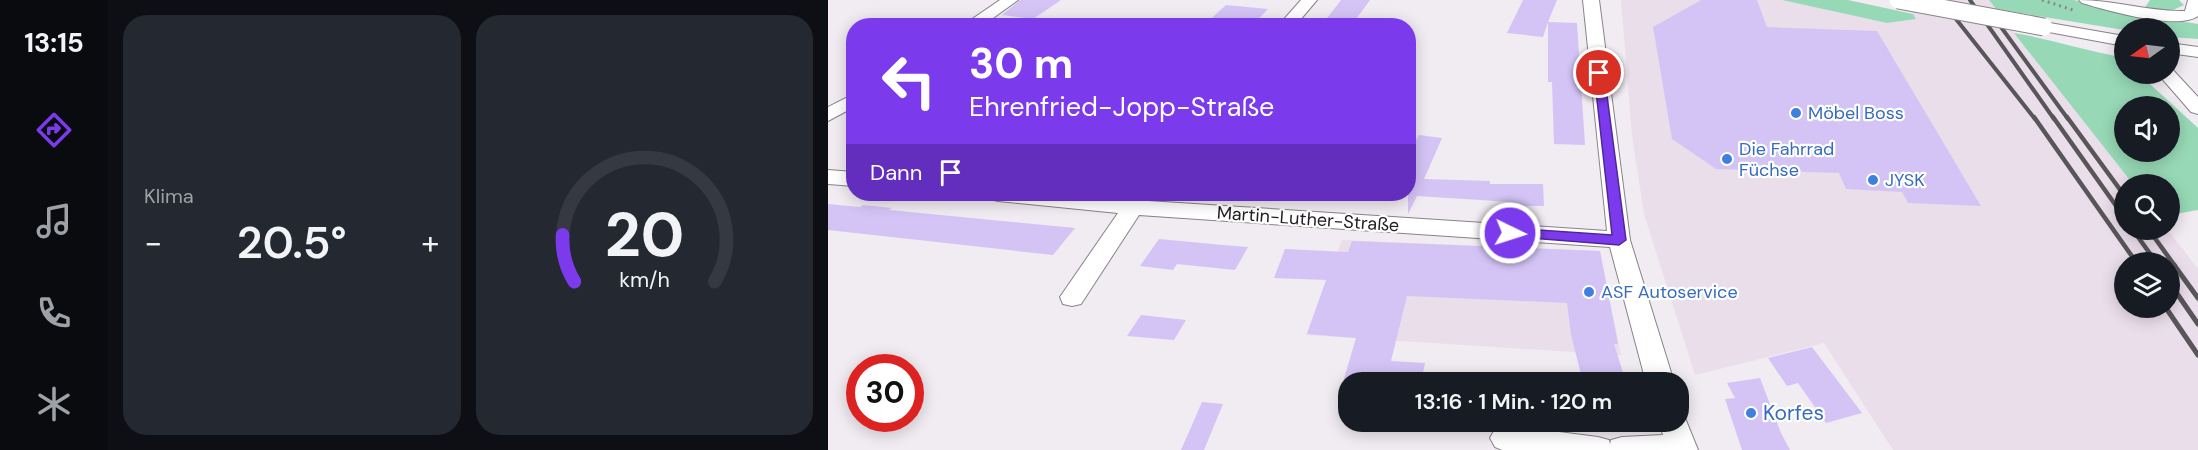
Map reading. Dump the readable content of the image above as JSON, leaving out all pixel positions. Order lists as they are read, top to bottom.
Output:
{
  "streets": {
    "street": ["Martin-Luther-Straße"]
  },
  "places": [
    "Möbel Boss",
    "Die Fahrrad Füchse",
    "JYSK",
    "ASF Autoservice",
    "Korfes"
  ],
  "north": "left",
  "page": {
    "tabs": "13:15",
    "tile": "Klima",
    "turn": ["30 m", "Ehrenfried-Jopp-Straße"],
    "then": "Dann",
    "heat": ["−", "20.5°", "+"],
    "limit": "30",
    "trip": "13:16 · 1 Min. · 120 m",
    "gauge": ["20", "km/h"]
  }
}
